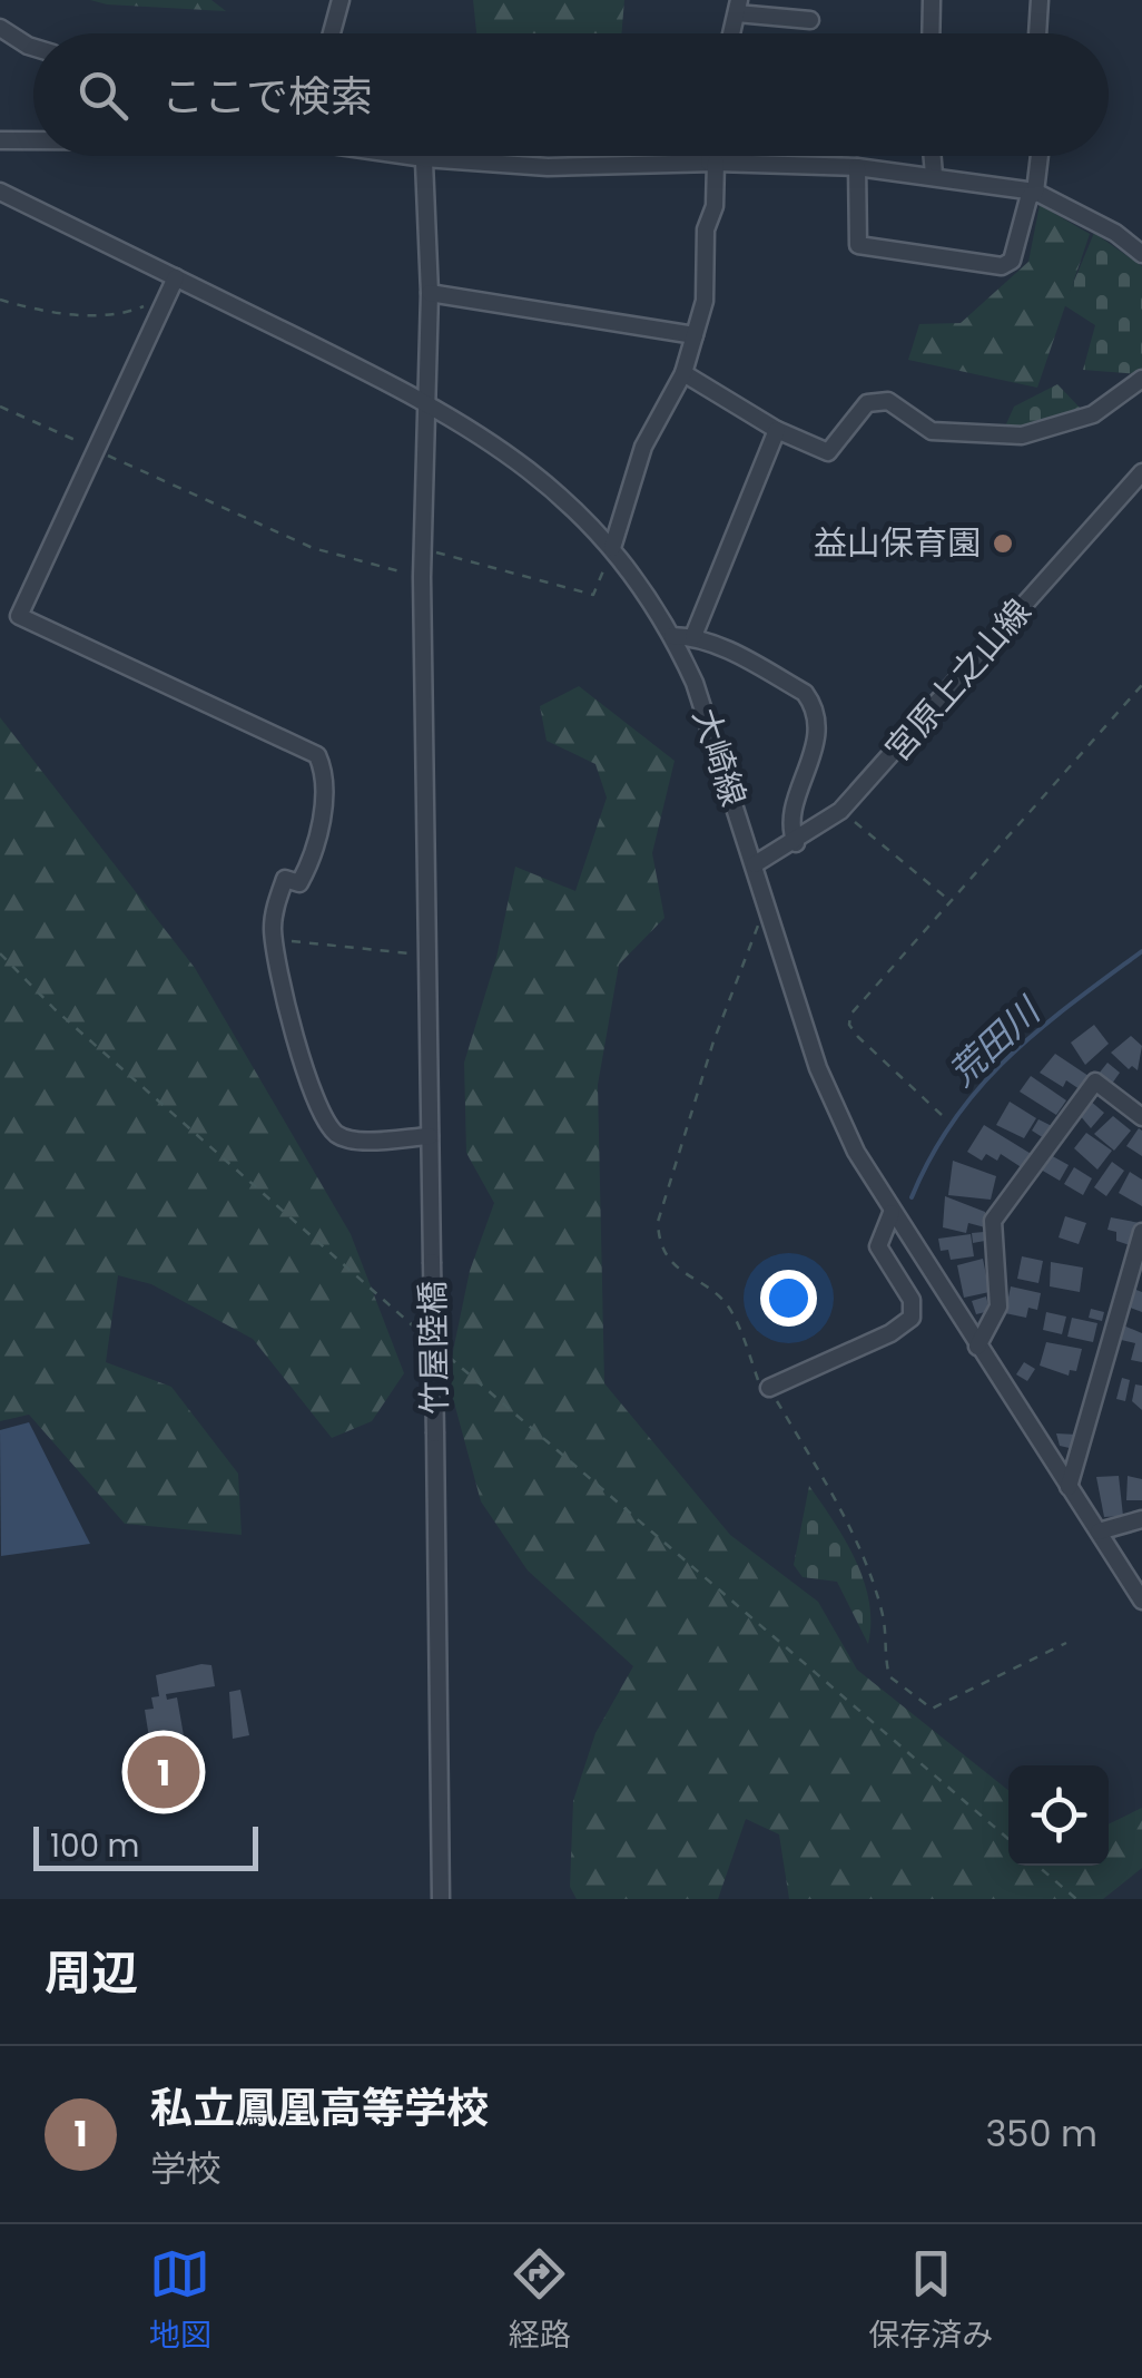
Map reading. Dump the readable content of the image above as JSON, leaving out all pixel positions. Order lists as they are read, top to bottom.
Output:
{
  "streets": {
    "street": ["宮原上之山線", "大崎線", "竹屋陸橋"]
  },
  "crossings": [
    ["宮原上之山線", "大崎線"],
    ["大崎線", "竹屋陸橋"]
  ],
  "water": ["荒田川"],
  "places": ["益山保育園"],
  "scale_bar": "100 m",
  "page": {
    "search": "ここで検索",
    "pins": "1",
    "scale": "100 m",
    "heading": "周辺",
    "list": [
      {
        "mark": "1",
        "name": "私立鳳凰高等学校",
        "note": "学校",
        "value": "350 m"
      }
    ],
    "nav": ["地図", "経路", "保存済み"]
  }
}
